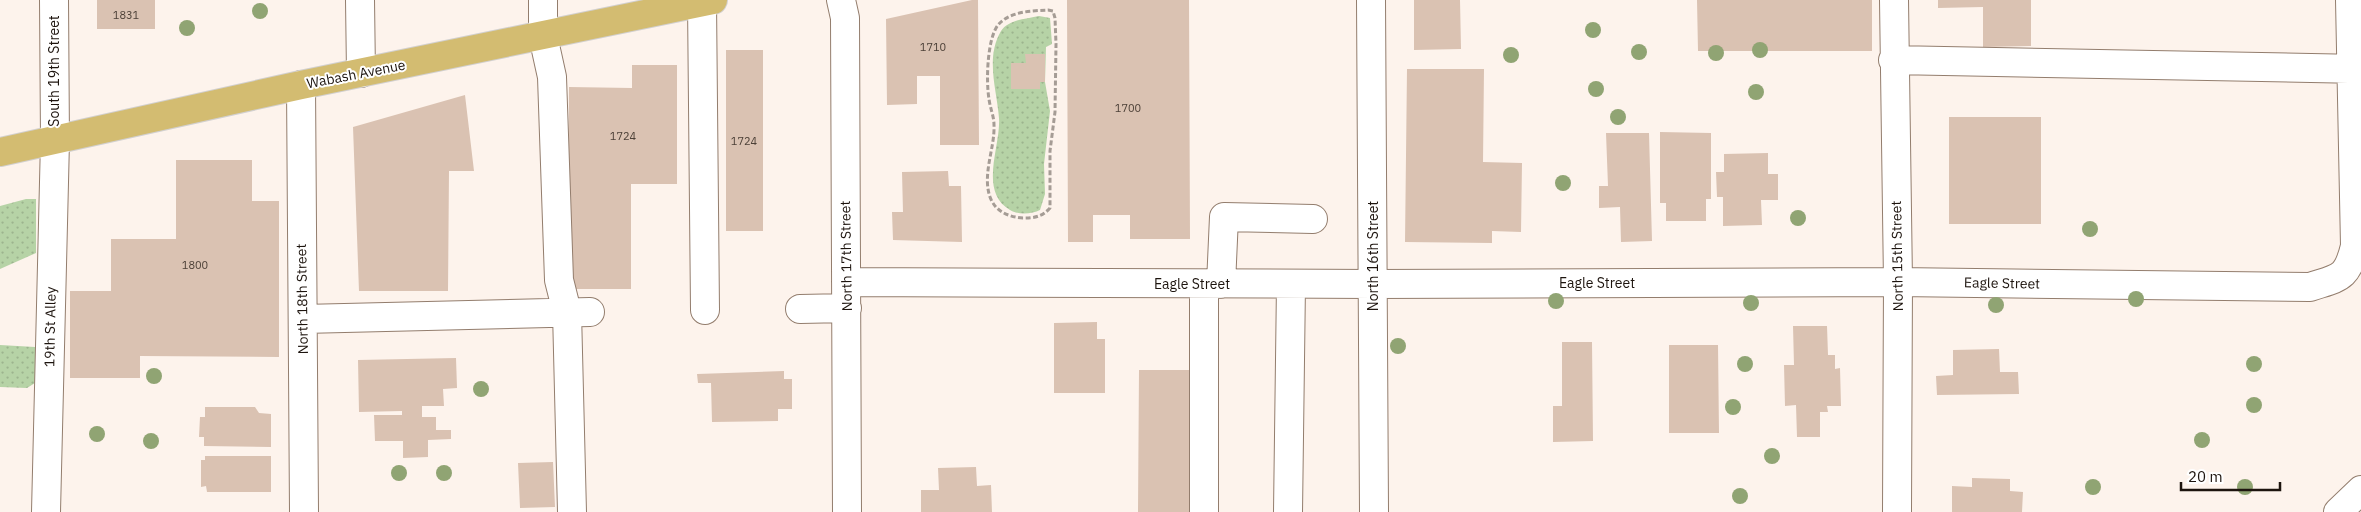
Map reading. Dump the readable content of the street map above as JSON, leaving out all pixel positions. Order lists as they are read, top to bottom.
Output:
{
  "streets": {
    "main road": ["Wabash Avenue"],
    "street": [
      "South 19th Street",
      "North 17th Street",
      "North 16th Street",
      "North 15th Street",
      "Eagle Street",
      "North 18th Street",
      "19th St Alley"
    ]
  },
  "crossings": [
    ["South 19th Street", "Wabash Avenue"],
    ["South 19th Street", "19th St Alley"],
    ["Wabash Avenue", "North 18th Street"],
    ["Wabash Avenue", "19th St Alley"],
    ["North 17th Street", "Eagle Street"],
    ["North 16th Street", "Eagle Street"],
    ["North 15th Street", "Eagle Street"]
  ],
  "house_numbers": [
    "1831",
    "1710",
    "1700",
    "1724",
    "1724",
    "1800"
  ],
  "scale_bar": "20 m"
}
